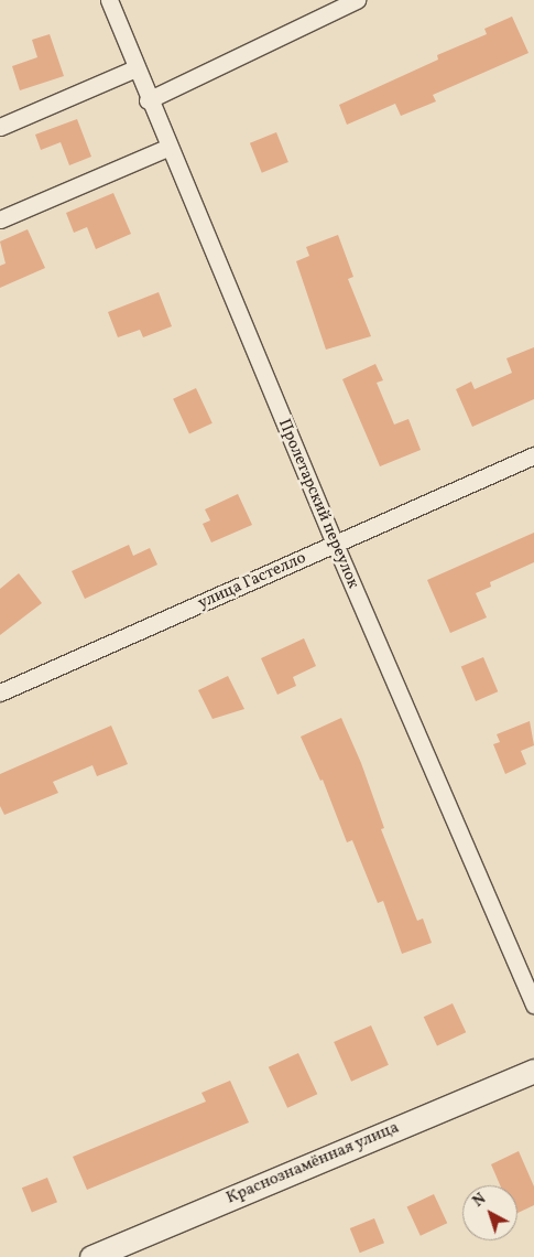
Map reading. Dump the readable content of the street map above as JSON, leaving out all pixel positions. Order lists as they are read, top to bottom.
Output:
{
  "streets": {
    "main road": ["Краснознамённая улица"],
    "street": ["Пролетарский переулок", "улица Гастелло"]
  },
  "crossings": [
    ["Пролетарский переулок", "улица Гастелло"]
  ],
  "north": "top left"
}
